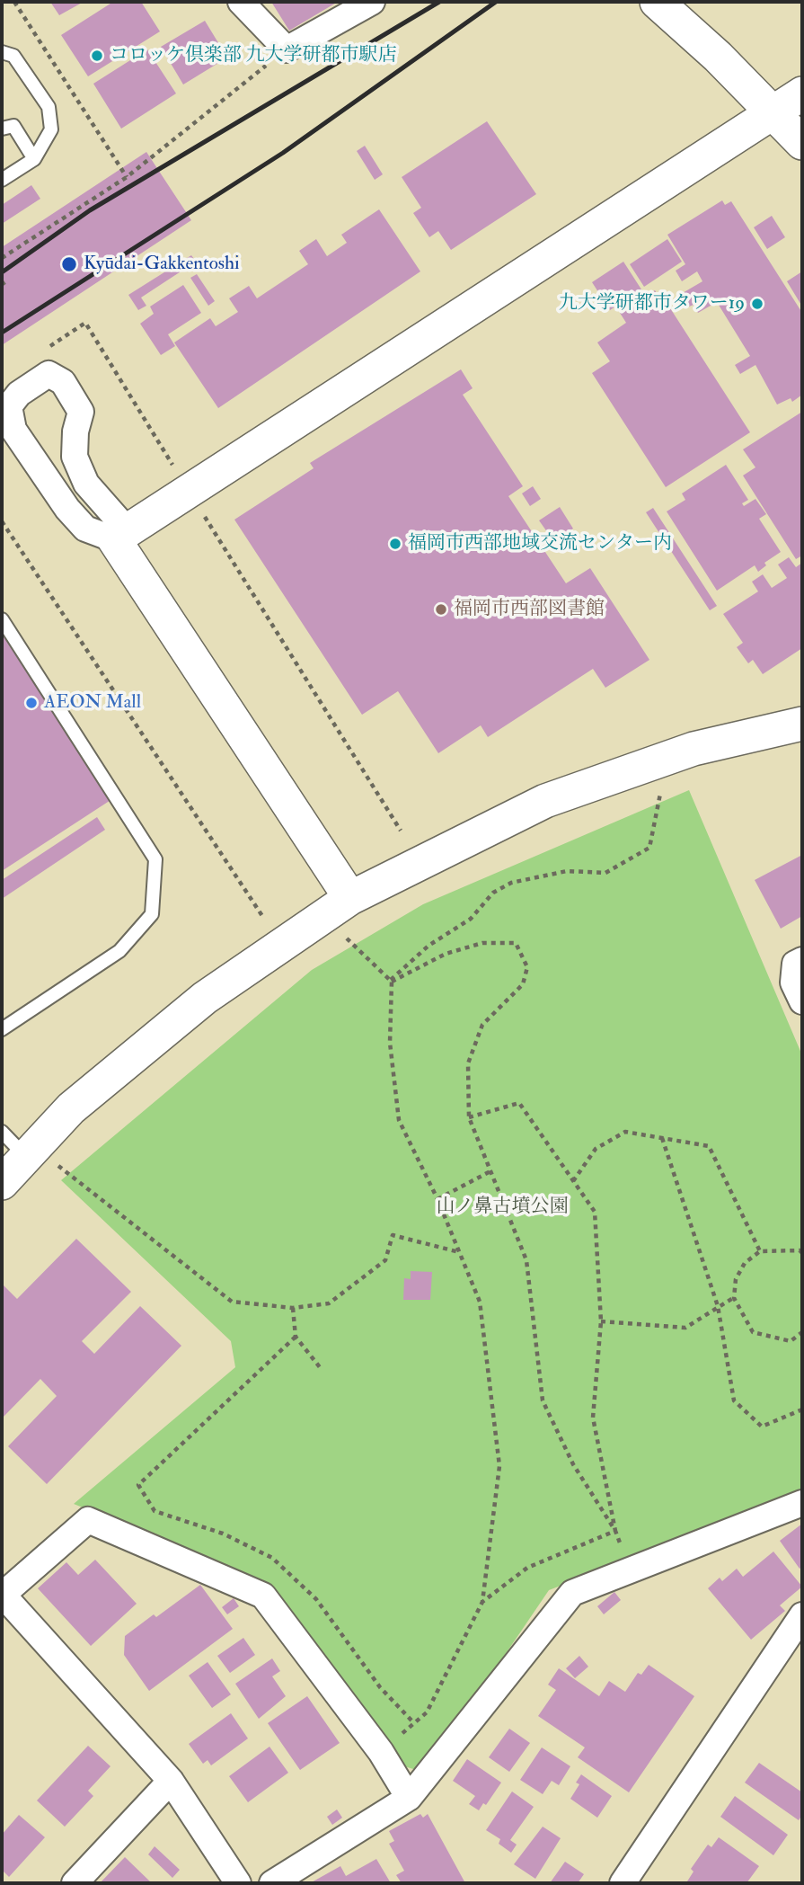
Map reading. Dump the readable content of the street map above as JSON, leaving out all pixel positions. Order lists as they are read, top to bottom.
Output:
{
  "parks": ["山ノ鼻古墳公園"],
  "places": [
    "コロッケ倶楽部 九大学研都市駅店",
    "Kyūdai-Gakkentoshi",
    "九大学研都市タワー19",
    "福岡市西部地域交流センター内",
    "福岡市西部図書館",
    "AEON Mall"
  ]
}
